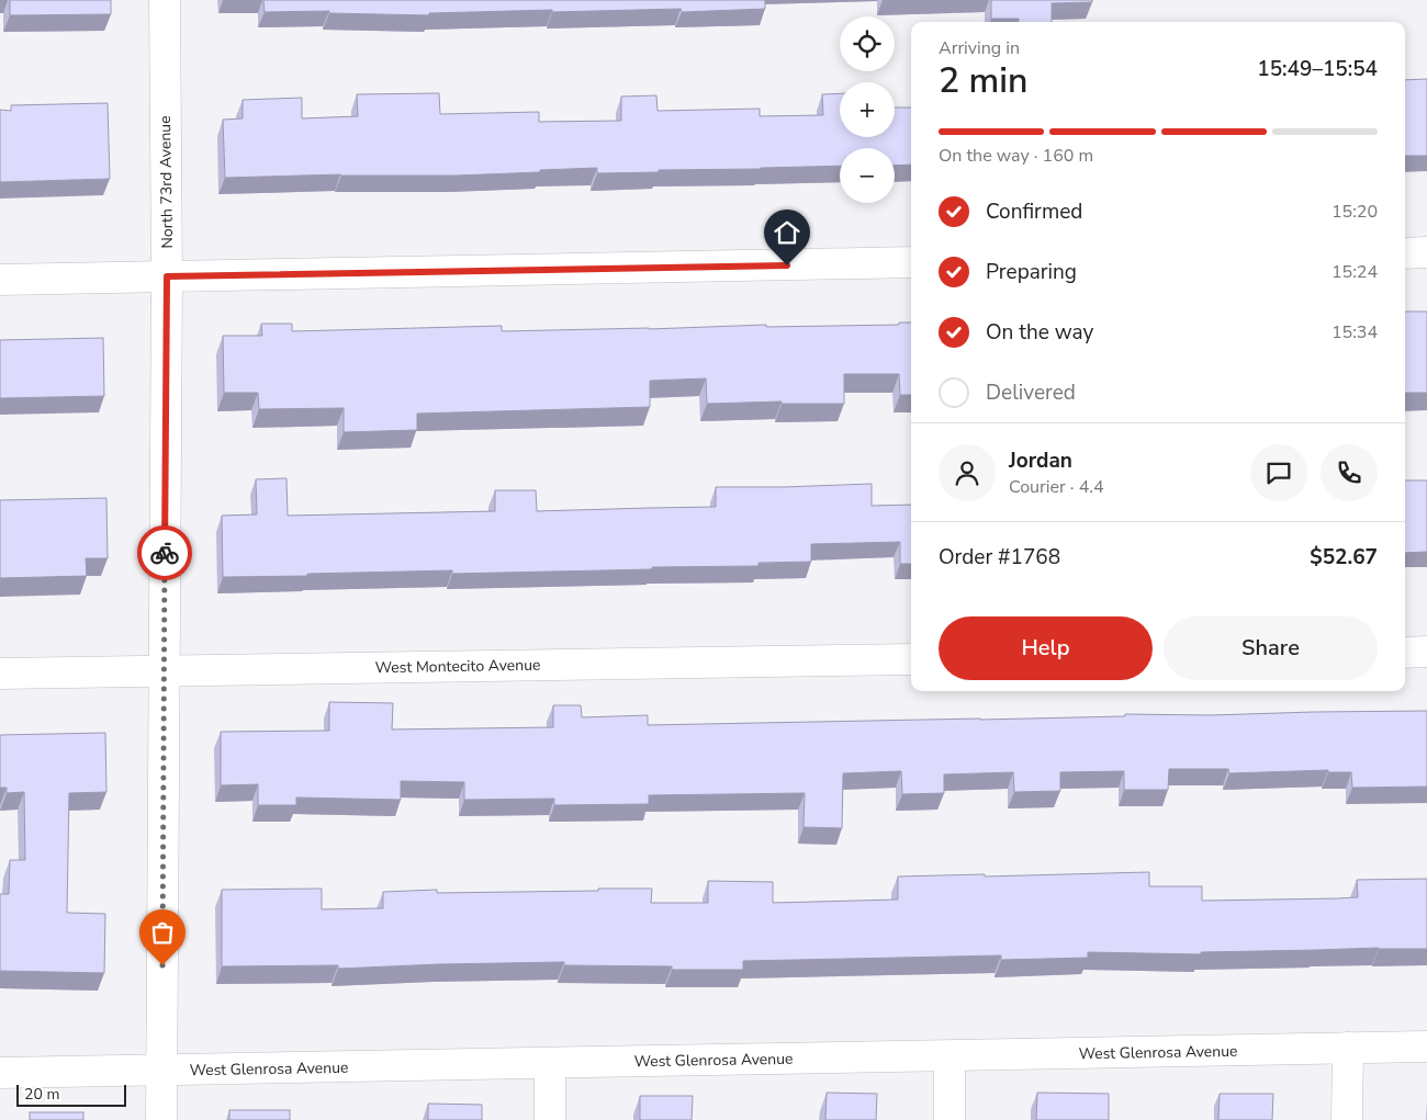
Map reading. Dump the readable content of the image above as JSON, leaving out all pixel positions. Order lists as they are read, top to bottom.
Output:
{
  "streets": {
    "street": ["North 73rd Avenue", "West Montecito Avenue", "West Glenrosa Avenue"]
  },
  "crossings": [
    ["North 73rd Avenue", "West Montecito Avenue"],
    ["North 73rd Avenue", "West Glenrosa Avenue"]
  ],
  "scale_bar": "20 m",
  "page": {
    "map_buttons": ["+", "−"],
    "heading": ["2 min", "Arriving in", "15:49–15:54"],
    "panel": [
      "Jordan",
      "Courier · 4.4",
      "Order #1768",
      "$52.67"
    ],
    "bar": "On the way · 160 m",
    "list": [
      ["Confirmed", "15:20"],
      ["Preparing", "15:24"],
      ["On the way", "15:34"],
      "Delivered"
    ],
    "buttons": ["Help", "Share"],
    "scale": "20 m"
  }
}
